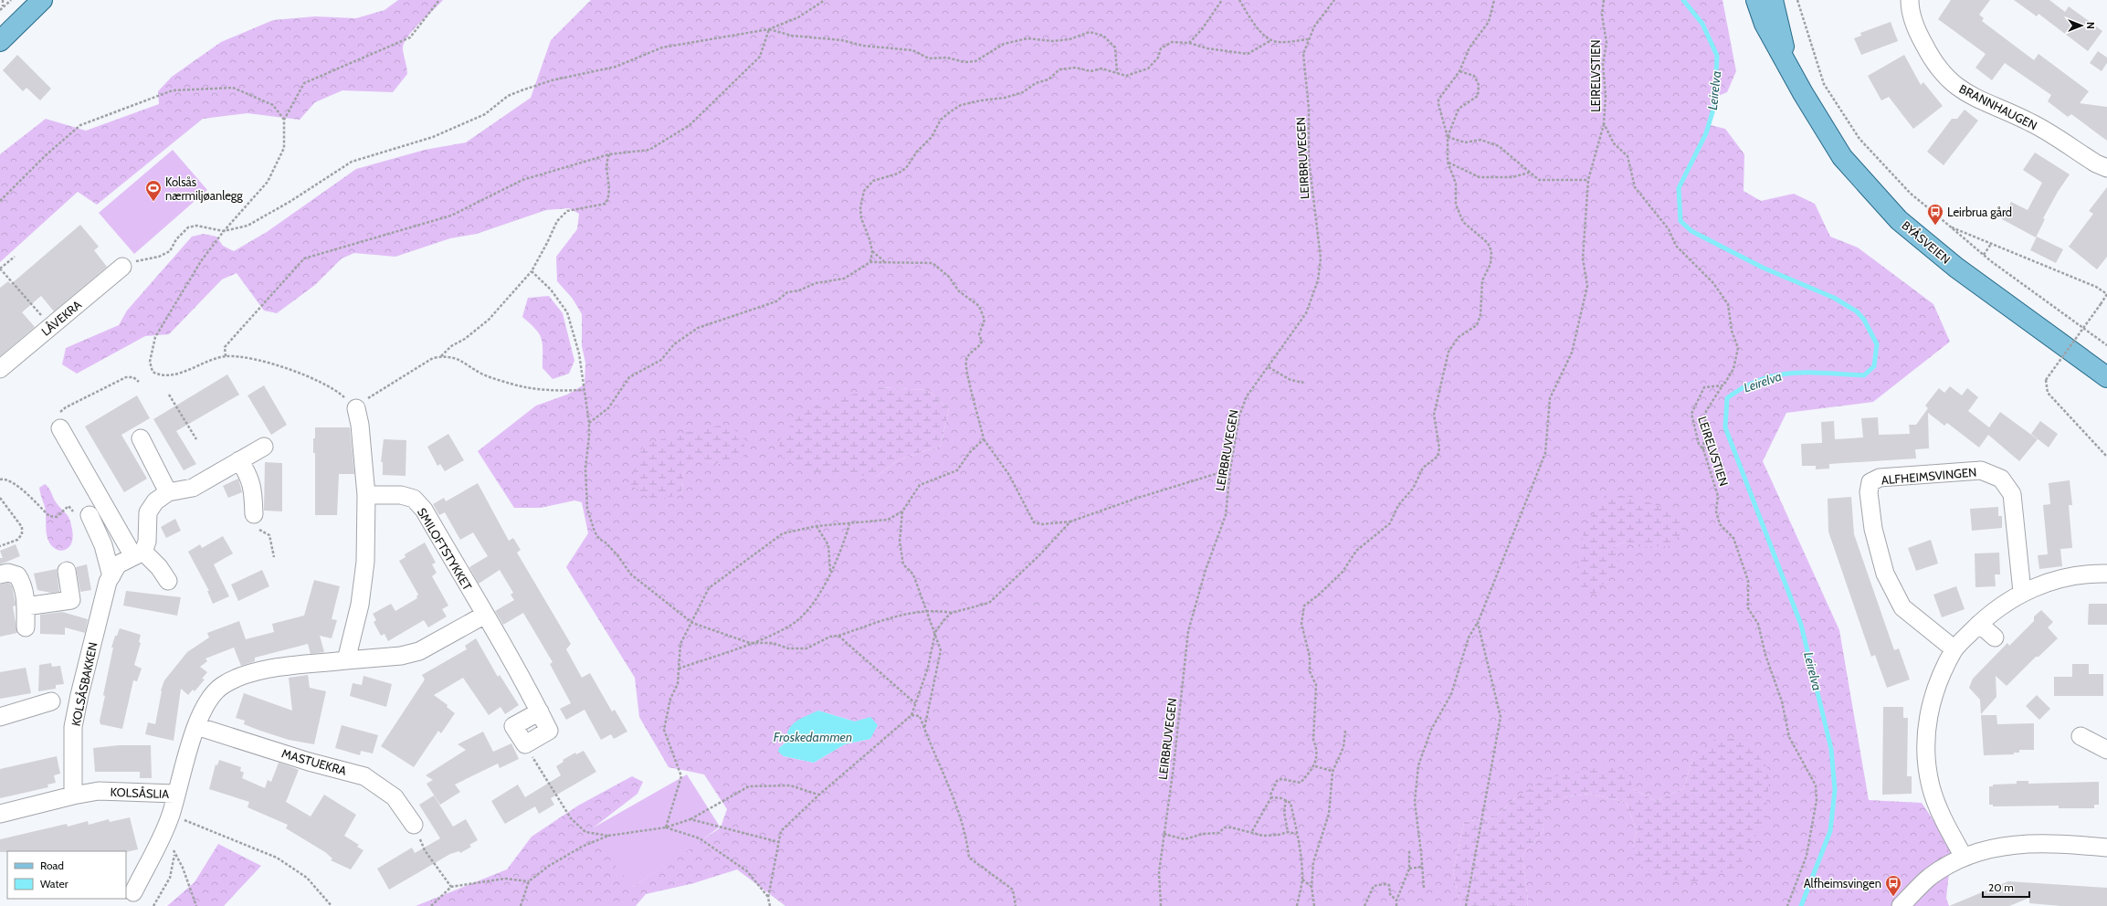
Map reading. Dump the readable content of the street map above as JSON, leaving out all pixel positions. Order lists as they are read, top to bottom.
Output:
{
  "streets": {
    "main road": ["BYÅSVEIEN"],
    "street": [
      "BRANNHAUGEN",
      "LÅVEKRA",
      "ALFHEIMSVINGEN",
      "SMILOFTSTYKKET",
      "KOLSÅSBAKKEN",
      "MASTUEKRA",
      "KOLSÅSLIA"
    ],
    "path": ["LEIRELVSTIEN", "LEIRBRUVEGEN"]
  },
  "crossings": [
    ["KOLSÅSBAKKEN", "KOLSÅSLIA"]
  ],
  "water": ["Leirelva", "Froskedammen"],
  "places": {
    "sports": ["Kolsås nærmiljøanlegg"],
    "bus stop": ["Leirbrua gård", "Alfheimsvingen"]
  },
  "legend": ["Road", "Water"],
  "scale_bar": "20 m",
  "north": "right"
}
